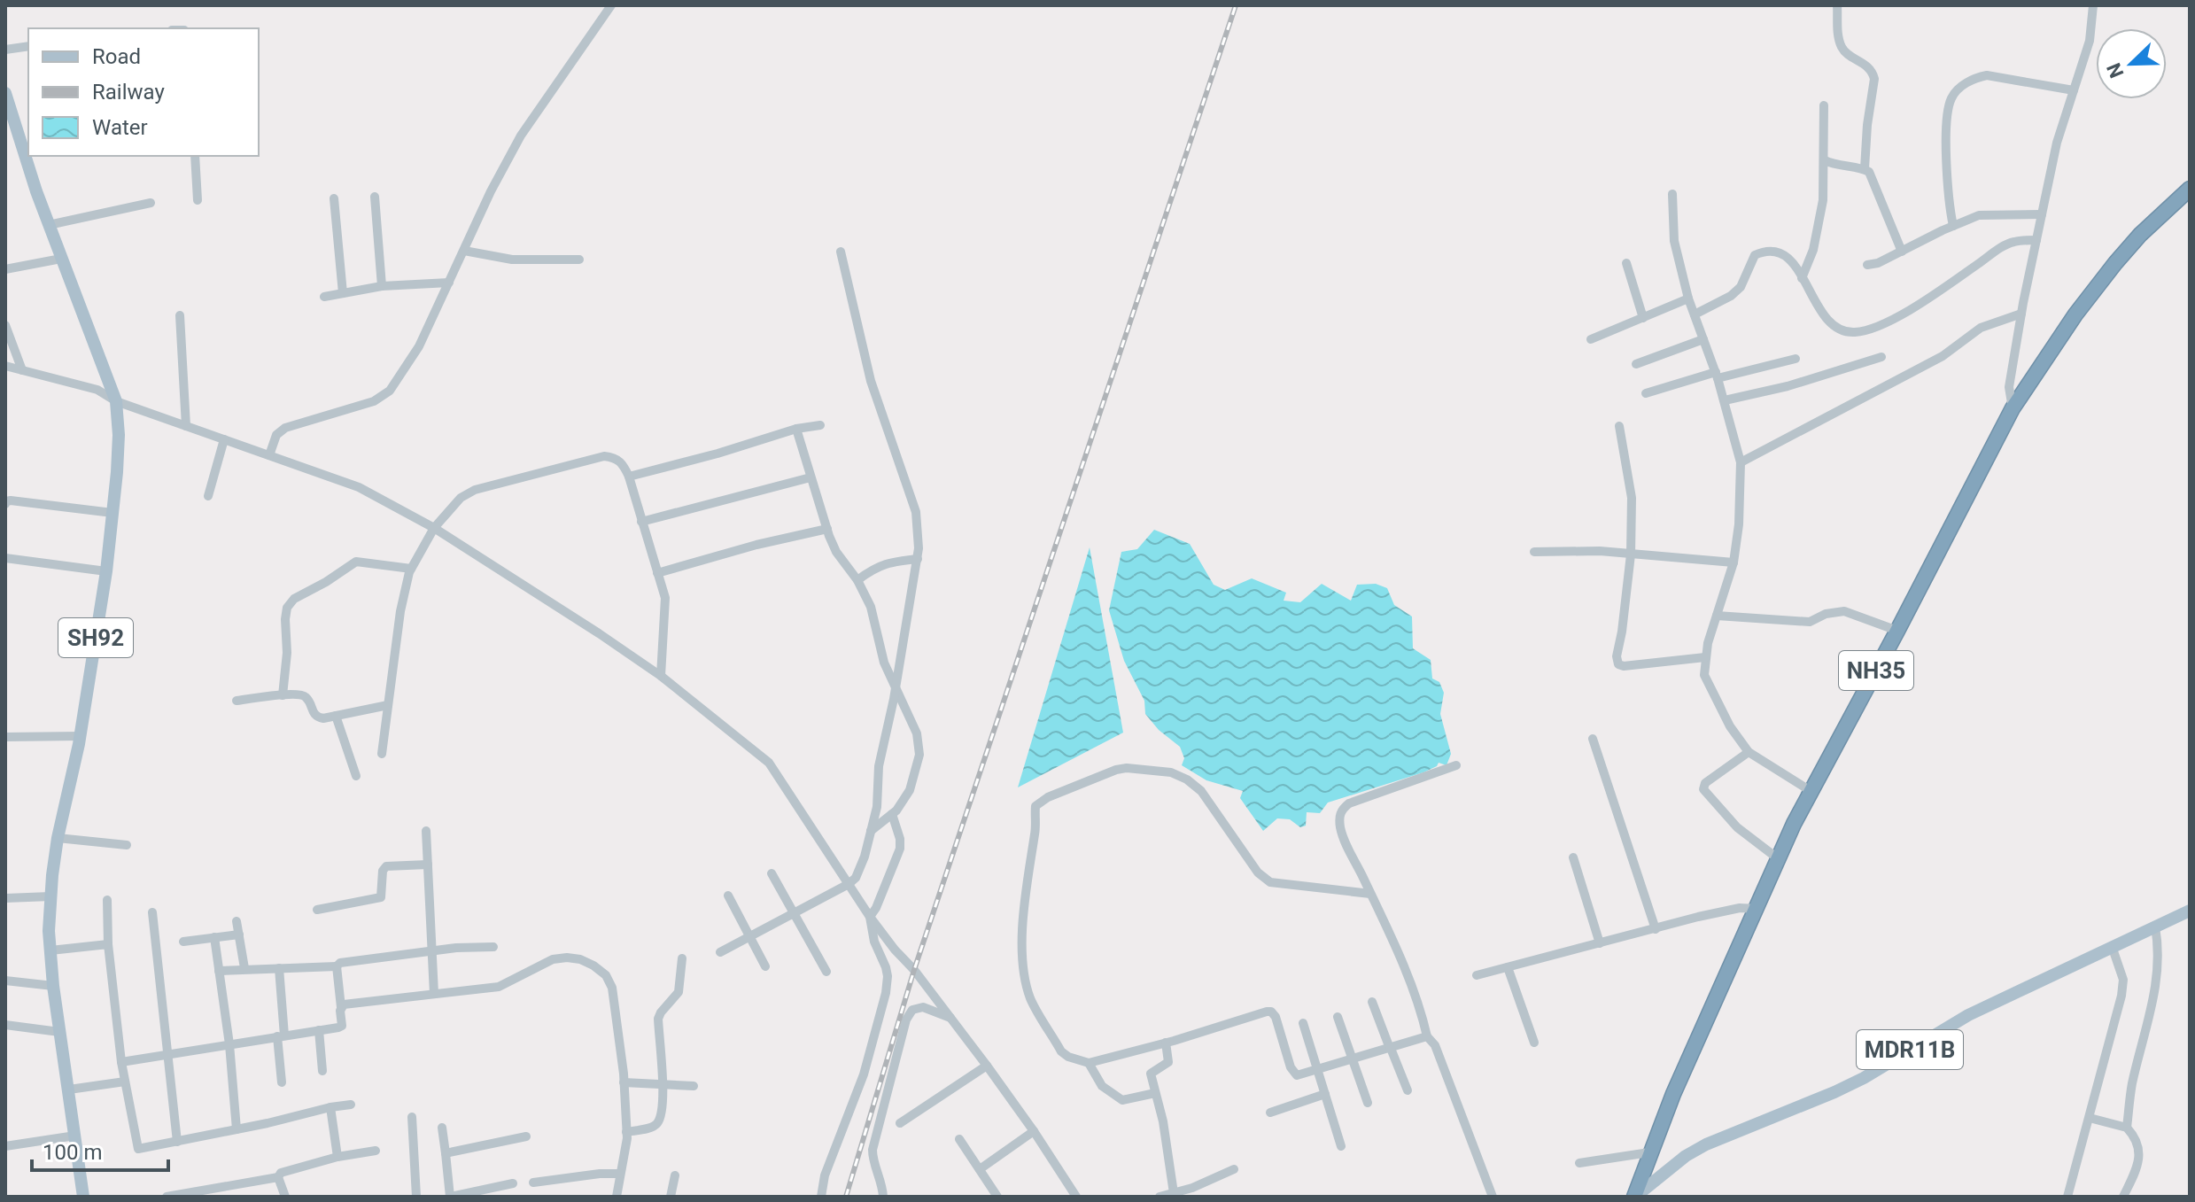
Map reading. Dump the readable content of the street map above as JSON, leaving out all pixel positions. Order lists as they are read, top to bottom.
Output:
{
  "streets": {
    "highway": ["NH35"],
    "main road": ["SH92", "MDR11B"]
  },
  "crossings": [
    ["NH35", "MDR11B"]
  ],
  "legend": ["Road", "Railway", "Water"],
  "scale_bar": "100 m",
  "north": "bottom left"
}
